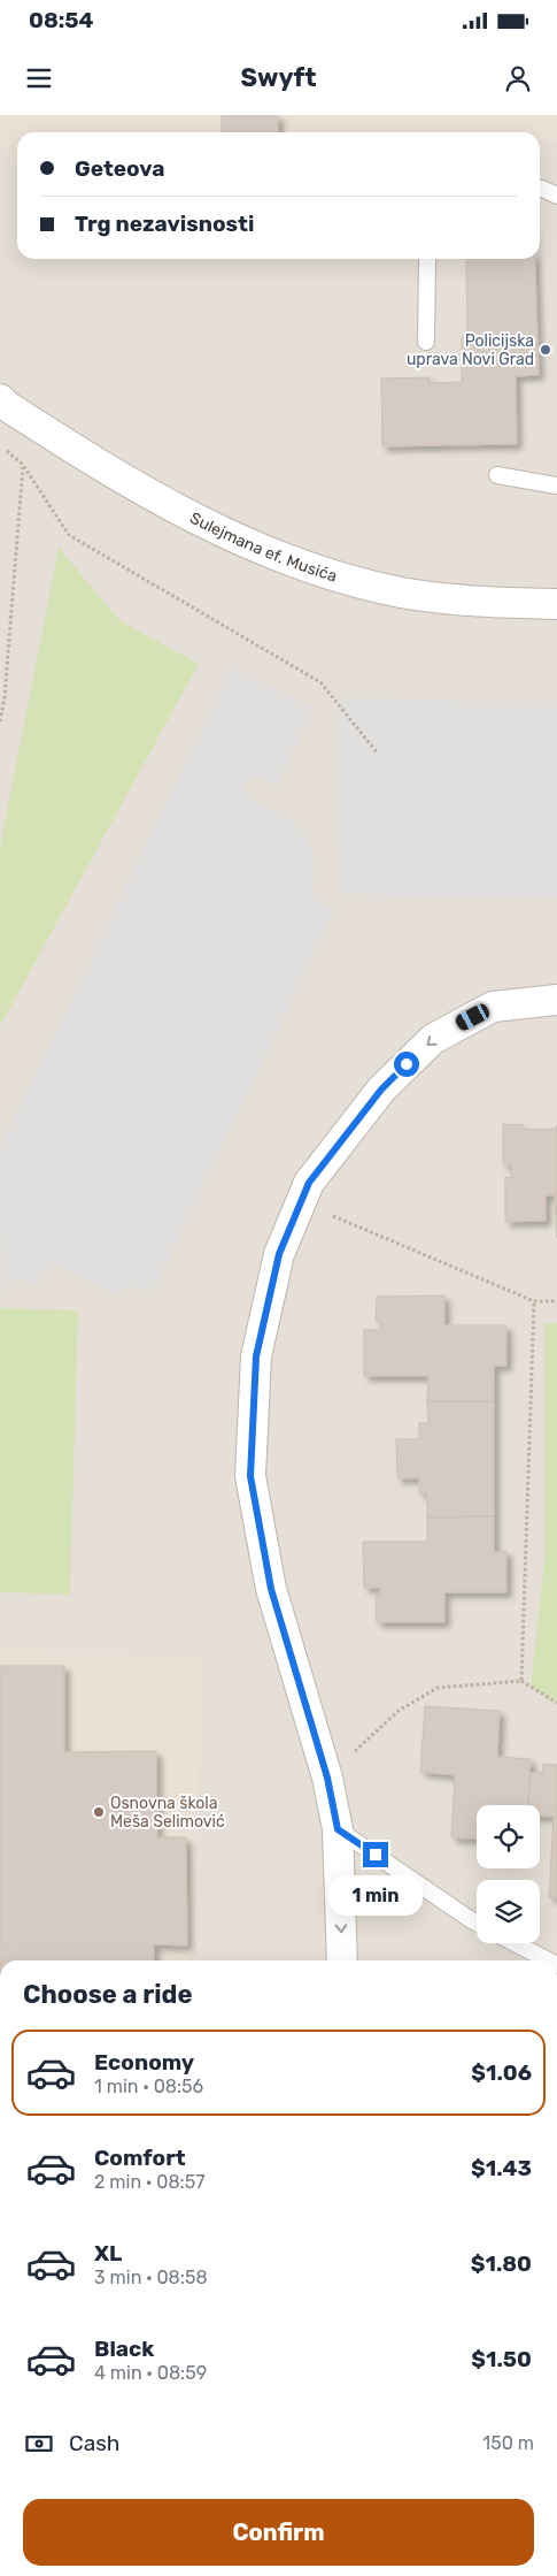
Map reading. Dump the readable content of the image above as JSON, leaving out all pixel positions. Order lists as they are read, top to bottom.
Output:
{
  "streets": {
    "street": ["Sulejmana ef. Musića"]
  },
  "places": ["Policijska uprava Novi Grad", "Osnovna škola Meša Selimović"],
  "page": {
    "status": "08:54",
    "header": "Swyft",
    "banner": ["Geteova", "Trg nezavisnosti"],
    "bubble": "1 min",
    "heading": "Choose a ride",
    "list": [
      {
        "name": "Economy",
        "note": "1 min · 08:56",
        "value": "$1.06"
      },
      {
        "name": "Comfort",
        "note": "2 min · 08:57",
        "value": "$1.43"
      },
      {
        "name": "XL",
        "note": "3 min · 08:58",
        "value": "$1.80"
      },
      {
        "name": "Black",
        "note": "4 min · 08:59",
        "value": "$1.50"
      }
    ],
    "pay": ["Cash", "150 m"],
    "buttons": "Confirm"
  }
}
